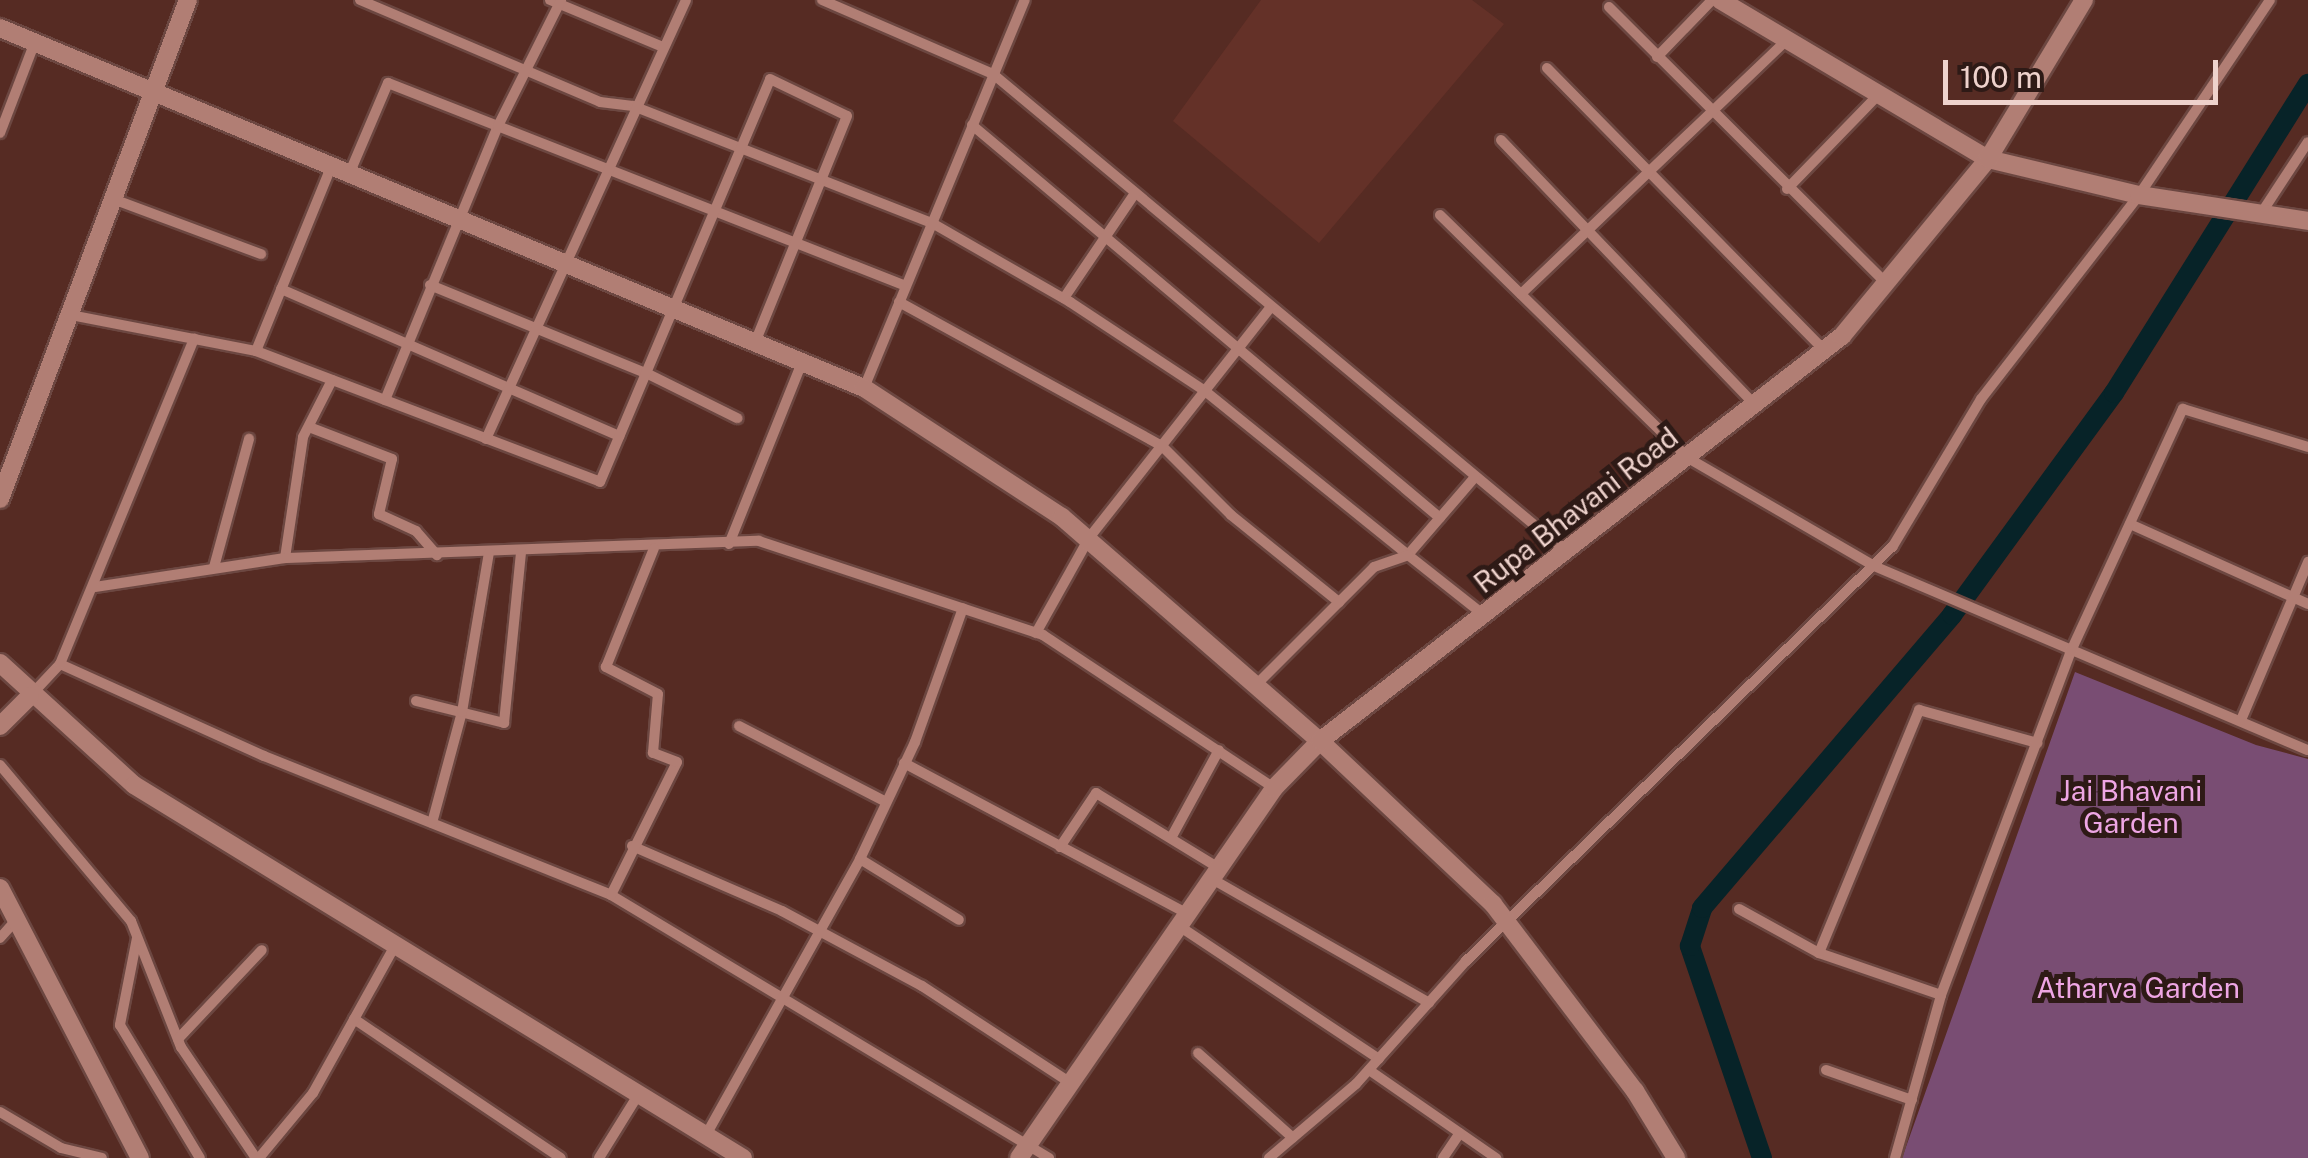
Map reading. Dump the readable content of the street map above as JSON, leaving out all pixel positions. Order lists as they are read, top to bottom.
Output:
{
  "streets": {
    "street": ["Rupa Bhavani Road"]
  },
  "parks": ["Jai Bhavani Garden", "Atharva Garden"],
  "scale_bar": "100 m"
}
